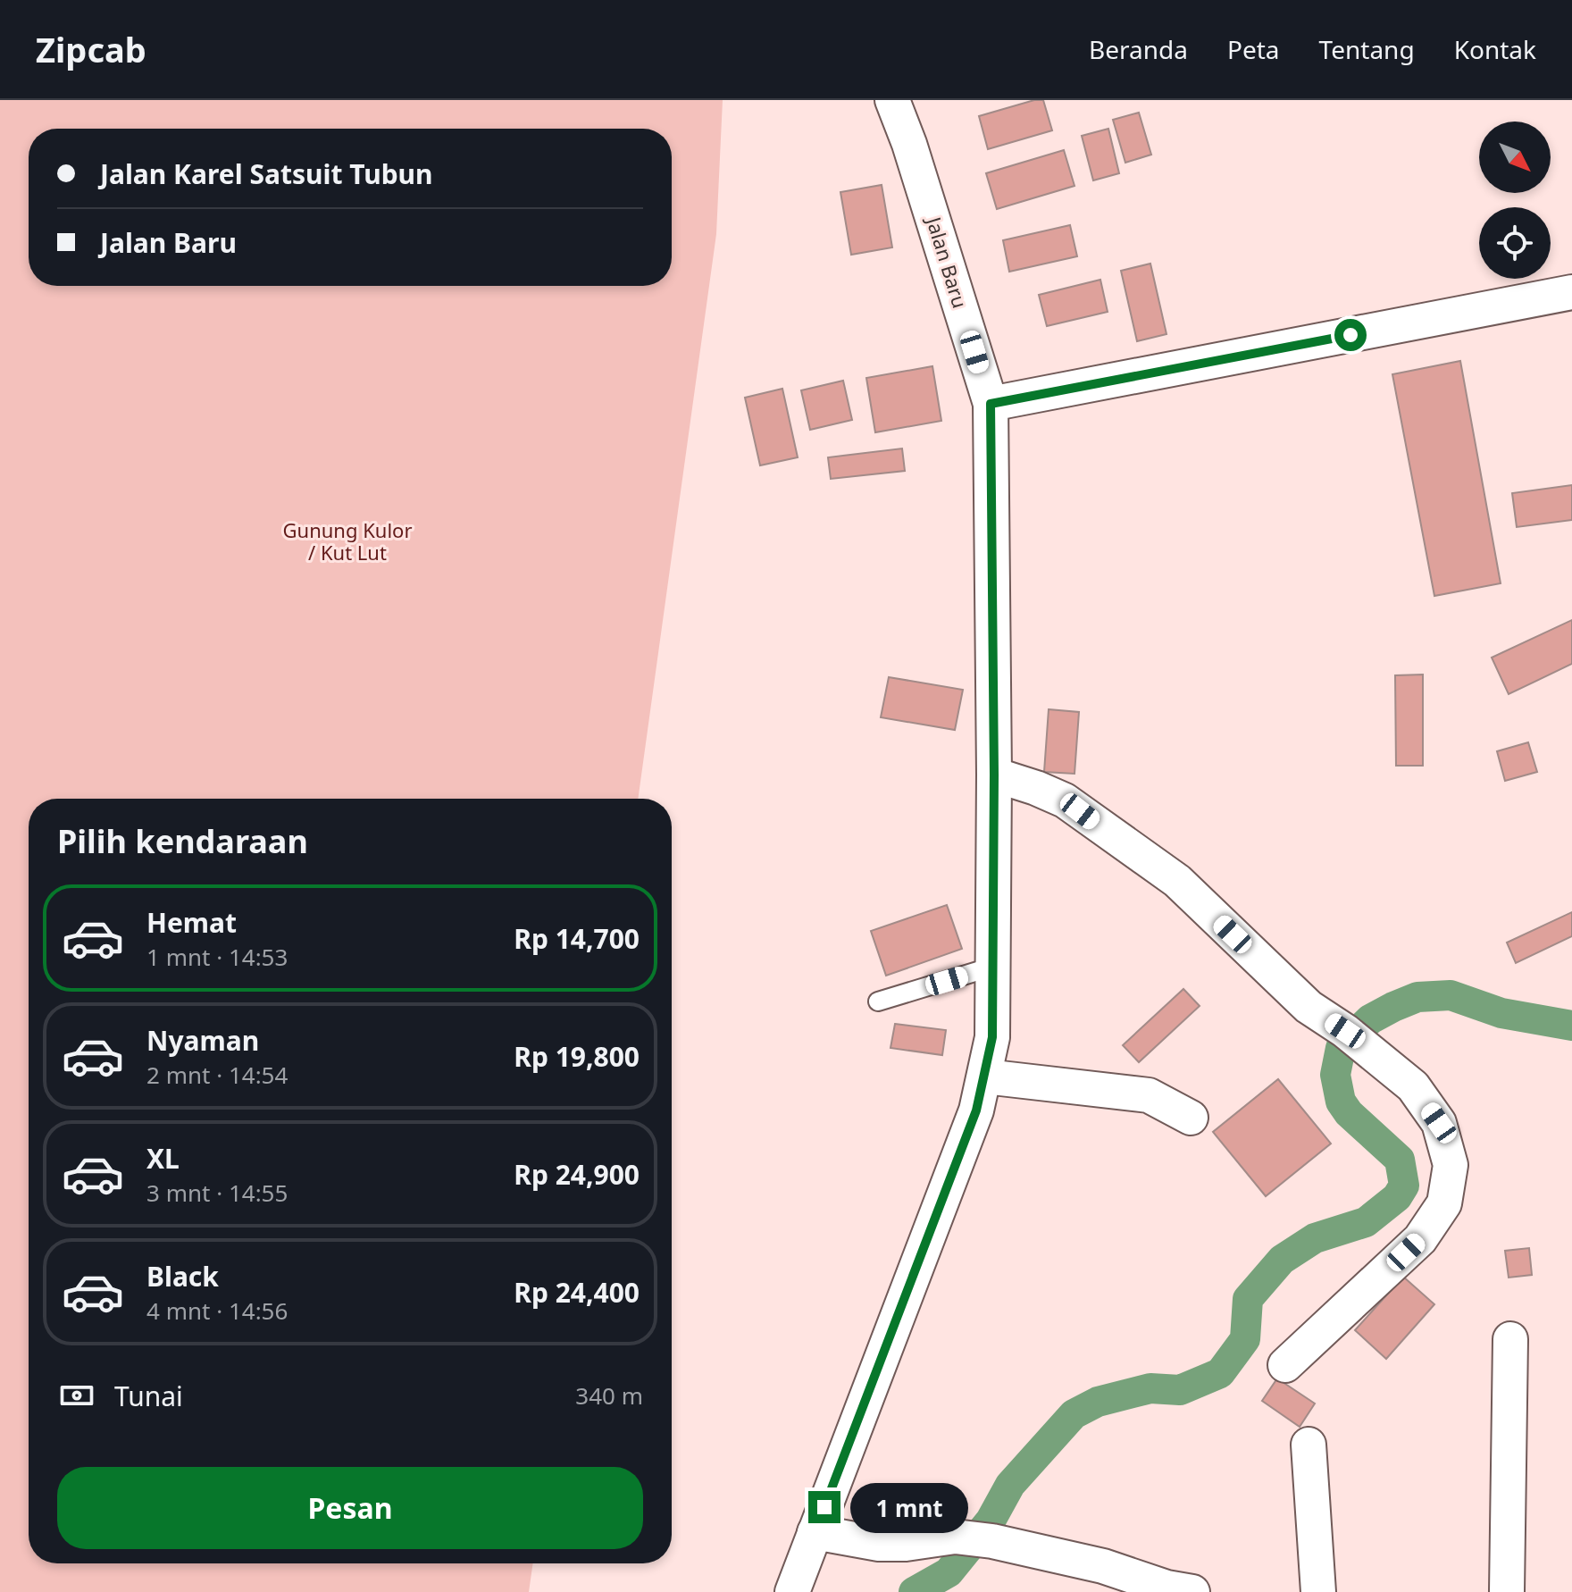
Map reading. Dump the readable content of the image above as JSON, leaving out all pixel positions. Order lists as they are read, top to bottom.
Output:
{
  "streets": {
    "street": ["Jalan Baru"]
  },
  "parks": ["Gunung Kulor / Kut Lut"],
  "north": "bottom right",
  "page": {
    "header": "Zipcab",
    "nav": [
      "Beranda",
      "Peta",
      "Tentang",
      "Kontak"
    ],
    "banner": ["Jalan Karel Satsuit Tubun", "Jalan Baru"],
    "heading": "Pilih kendaraan",
    "list": [
      {
        "name": "Hemat",
        "note": "1 mnt · 14:53",
        "value": "Rp 14,700"
      },
      {
        "name": "Nyaman",
        "note": "2 mnt · 14:54",
        "value": "Rp 19,800"
      },
      {
        "name": "XL",
        "note": "3 mnt · 14:55",
        "value": "Rp 24,900"
      },
      {
        "name": "Black",
        "note": "4 mnt · 14:56",
        "value": "Rp 24,400"
      }
    ],
    "pay": ["Tunai", "340 m"],
    "buttons": "Pesan",
    "bubble": "1 mnt"
  }
}
